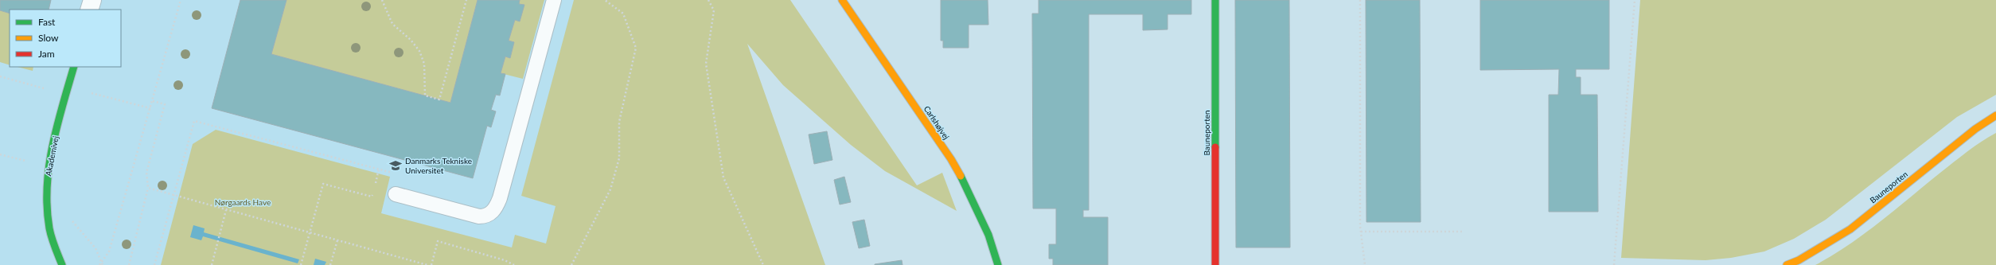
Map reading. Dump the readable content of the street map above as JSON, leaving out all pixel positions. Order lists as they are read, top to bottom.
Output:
{
  "streets": {
    "street": ["Carlshøjvej", "Bauneporten", "Akademivej"]
  },
  "parks": ["Nørgaards Have"],
  "places": {
    "school or university": ["Danmarks Tekniske Universitet"]
  },
  "legend": ["Fast", "Slow", "Jam"]
}
